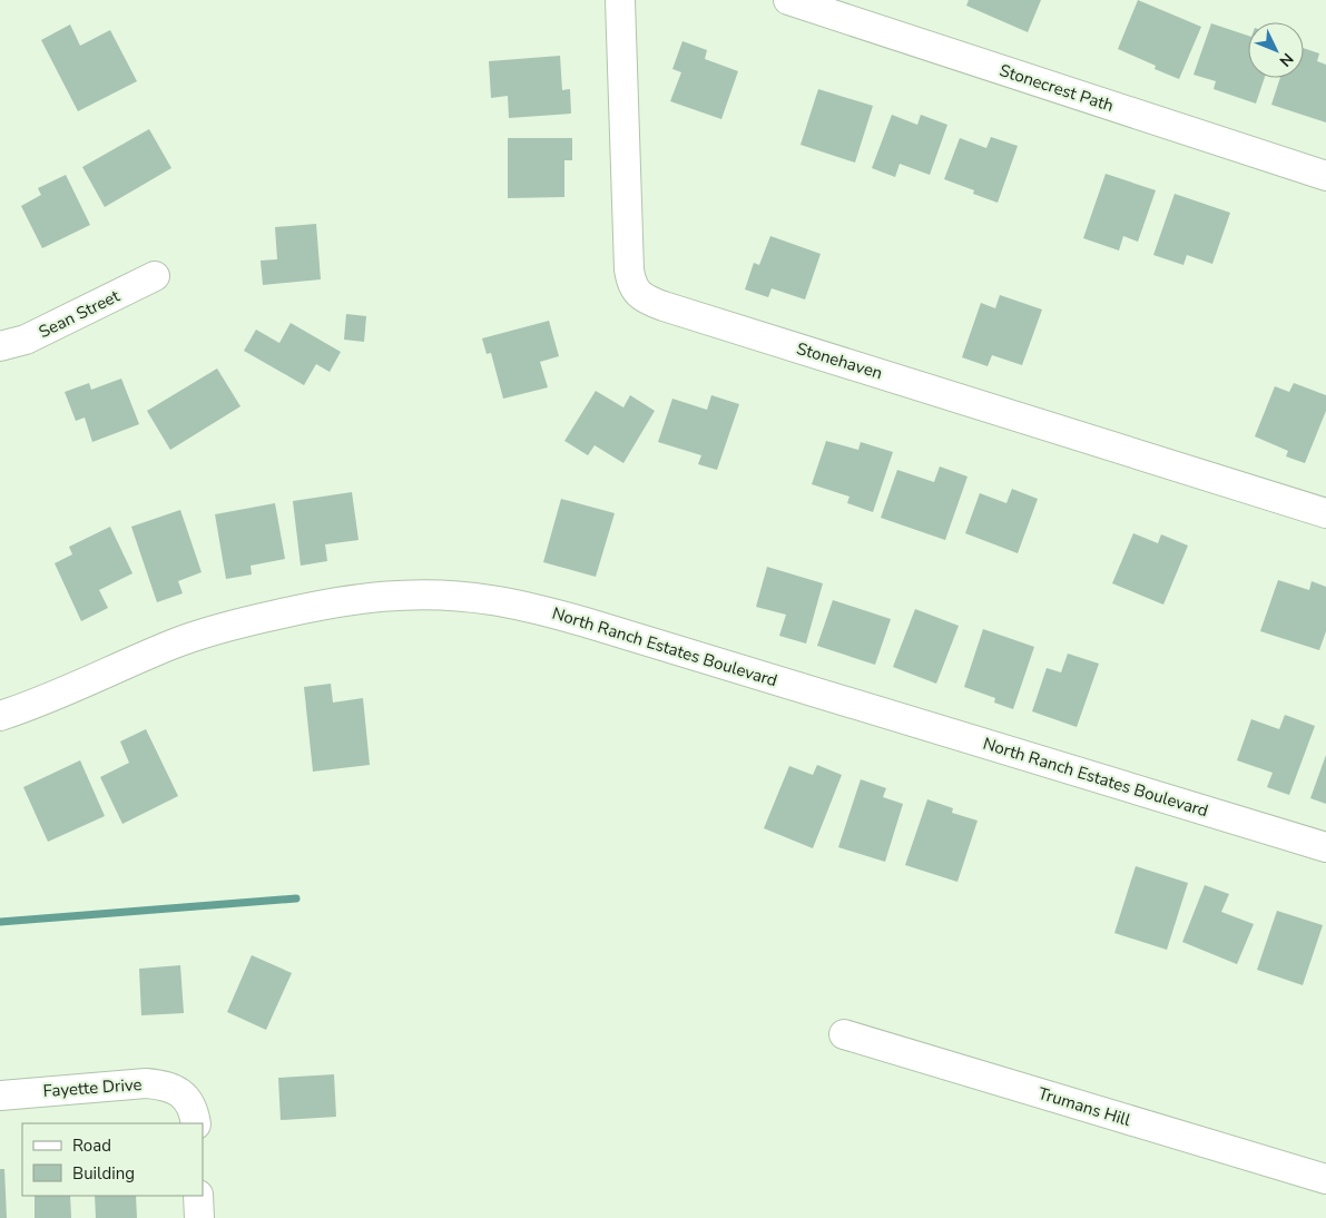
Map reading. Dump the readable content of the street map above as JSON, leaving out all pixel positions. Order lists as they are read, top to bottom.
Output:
{
  "streets": {
    "street": [
      "Stonecrest Path",
      "Sean Street",
      "Stonehaven",
      "North Ranch Estates Boulevard",
      "Fayette Drive",
      "Trumans Hill"
    ]
  },
  "legend": ["Road", "Building"],
  "north": "bottom right"
}
